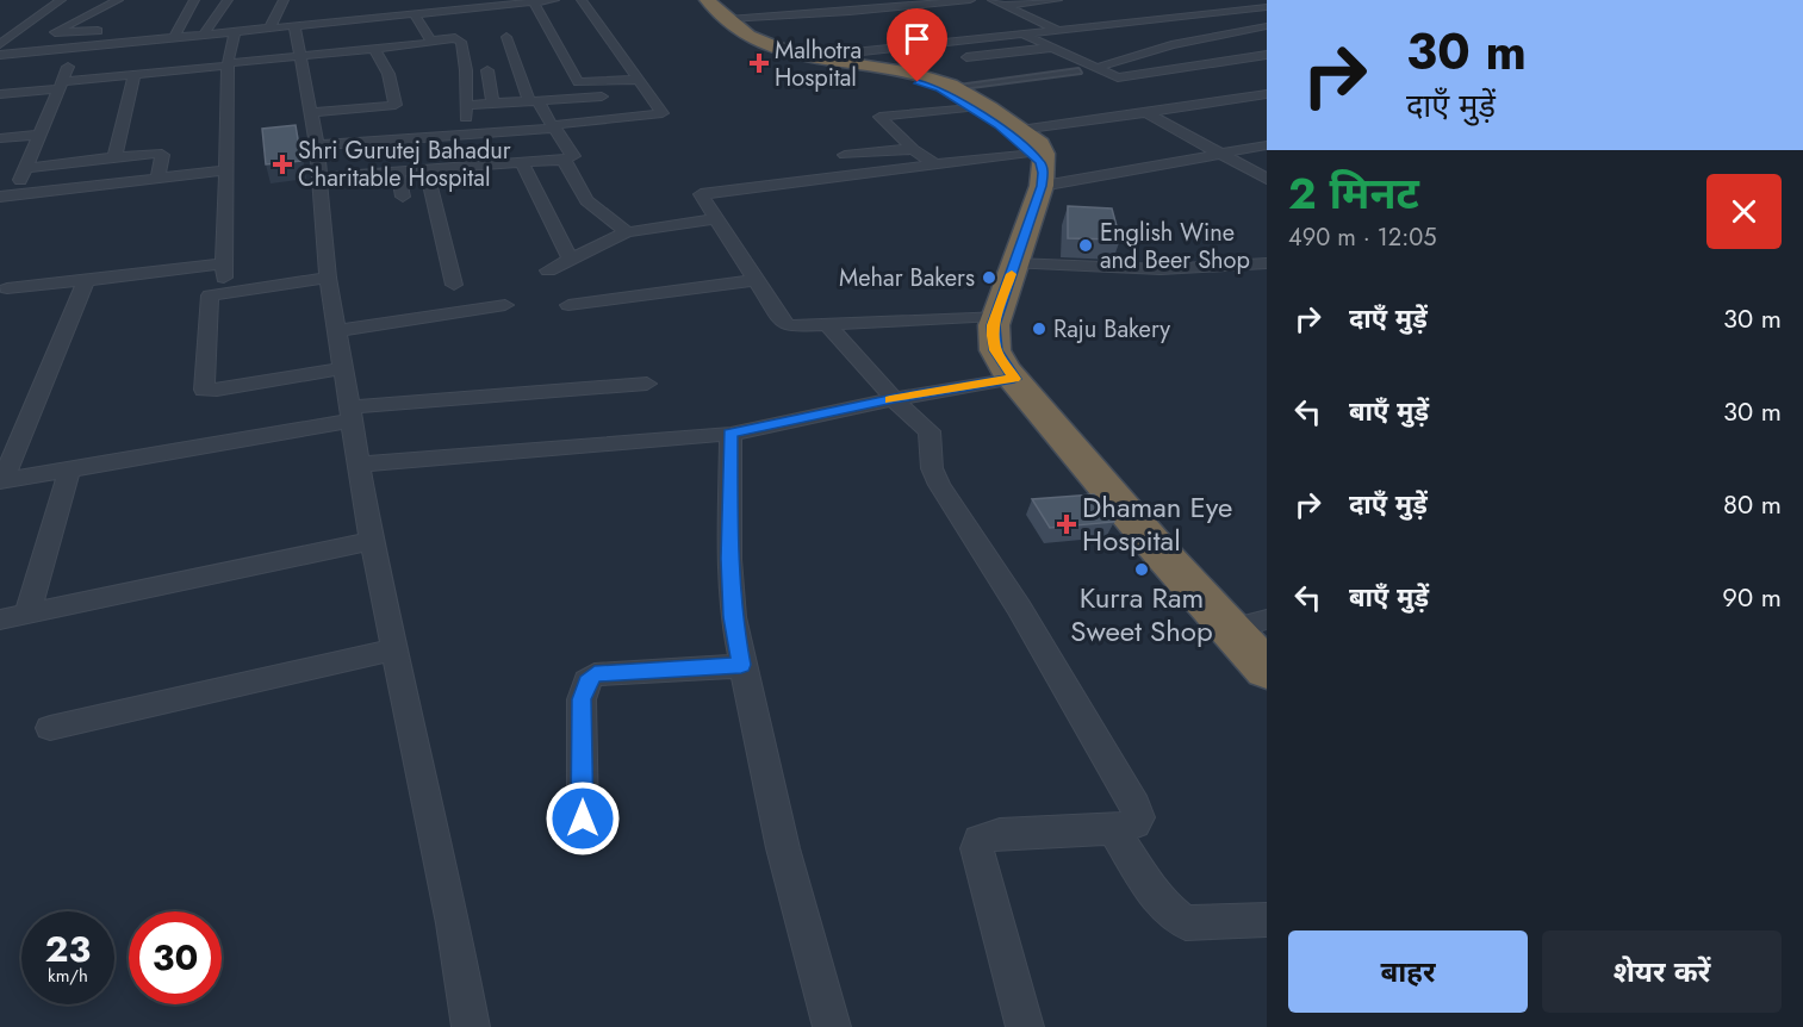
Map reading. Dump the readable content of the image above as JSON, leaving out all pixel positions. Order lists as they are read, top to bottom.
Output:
{
  "places": {
    "health": ["Malhotra Hospital", "Shri Gurutej Bahadur Charitable Hospital", "Dhaman Eye Hospital"],
    "other": [
      "English Wine and Beer Shop",
      "Mehar Bakers",
      "Raju Bakery",
      "Kurra Ram Sweet Shop"
    ]
  },
  "page": {
    "turn": ["30 m", "दाएँ मुड़ें"],
    "heading": ["2 मिनट", "490 m · 12:05"],
    "list": [
      {
        "name": "दाएँ मुड़ें",
        "value": "30 m"
      },
      {
        "name": "बाएँ मुड़ें",
        "value": "30 m"
      },
      {
        "name": "दाएँ मुड़ें",
        "value": "80 m"
      },
      {
        "name": "बाएँ मुड़ें",
        "value": "90 m"
      }
    ],
    "speed": "23 km/h",
    "limit": "30",
    "buttons": ["बाहर", "शेयर करें"]
  }
}
